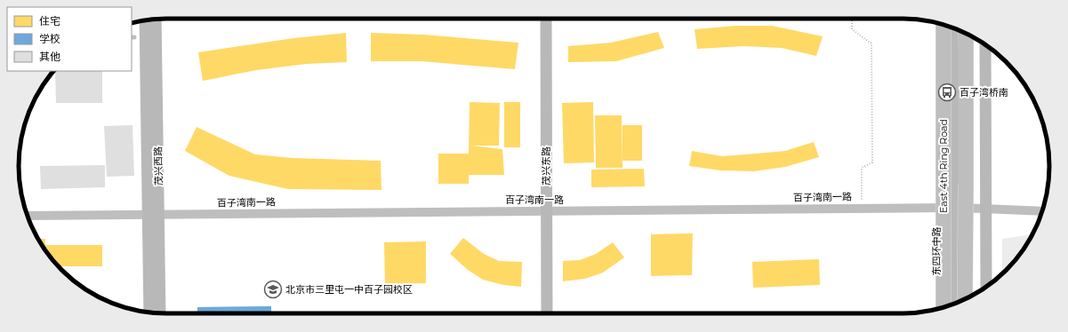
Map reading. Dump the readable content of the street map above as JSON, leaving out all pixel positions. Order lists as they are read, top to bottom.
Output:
{
  "streets": {
    "highway": ["East 4th Ring Road"],
    "main road": ["茂兴西路", "茂兴东路", "东四环中路"],
    "street": ["百子湾南一路"]
  },
  "crossings": [
    ["茂兴西路", "百子湾南一路"],
    ["茂兴东路", "百子湾南一路"],
    ["百子湾南一路", "东四环中路"]
  ],
  "places": {
    "bus stop": ["百子湾桥南"],
    "school or university": ["北京市三里屯一中百子园校区"]
  },
  "legend": ["住宅", "学校", "其他"]
}
